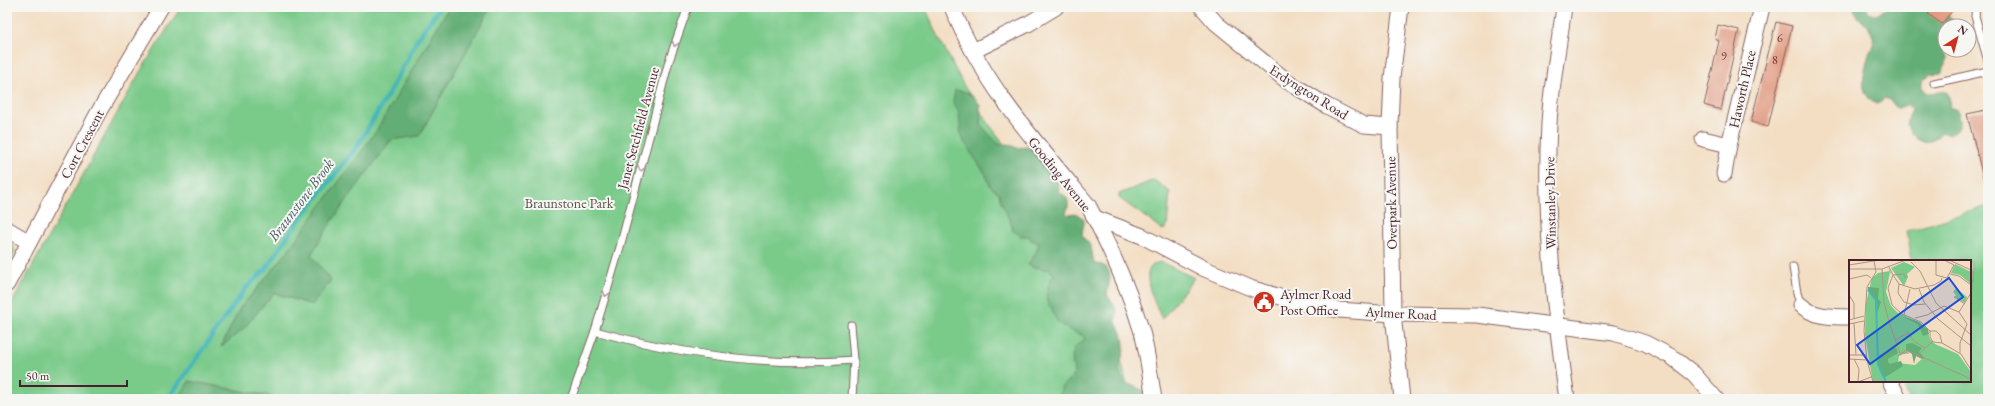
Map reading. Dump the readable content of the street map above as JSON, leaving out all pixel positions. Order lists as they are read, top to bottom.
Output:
{
  "streets": {
    "street": [
      "Haworth Place",
      "Erdyngton Road",
      "Cort Crescent",
      "Gooding Avenue",
      "Overpark Avenue",
      "Winstanley Drive",
      "Aylmer Road"
    ],
    "lane": ["Janet Setchfield Avenue"]
  },
  "crossings": [
    ["Erdyngton Road", "Overpark Avenue"],
    ["Gooding Avenue", "Aylmer Road"],
    ["Overpark Avenue", "Aylmer Road"],
    ["Winstanley Drive", "Aylmer Road"]
  ],
  "one_way": ["Janet Setchfield Avenue"],
  "water": ["Braunstone Brook"],
  "parks": ["Braunstone Park"],
  "places": {
    "public building": ["Aylmer Road Post Office"]
  },
  "house_numbers": ["6", "9", "8"],
  "scale_bar": "50 m",
  "north": "top right"
}
